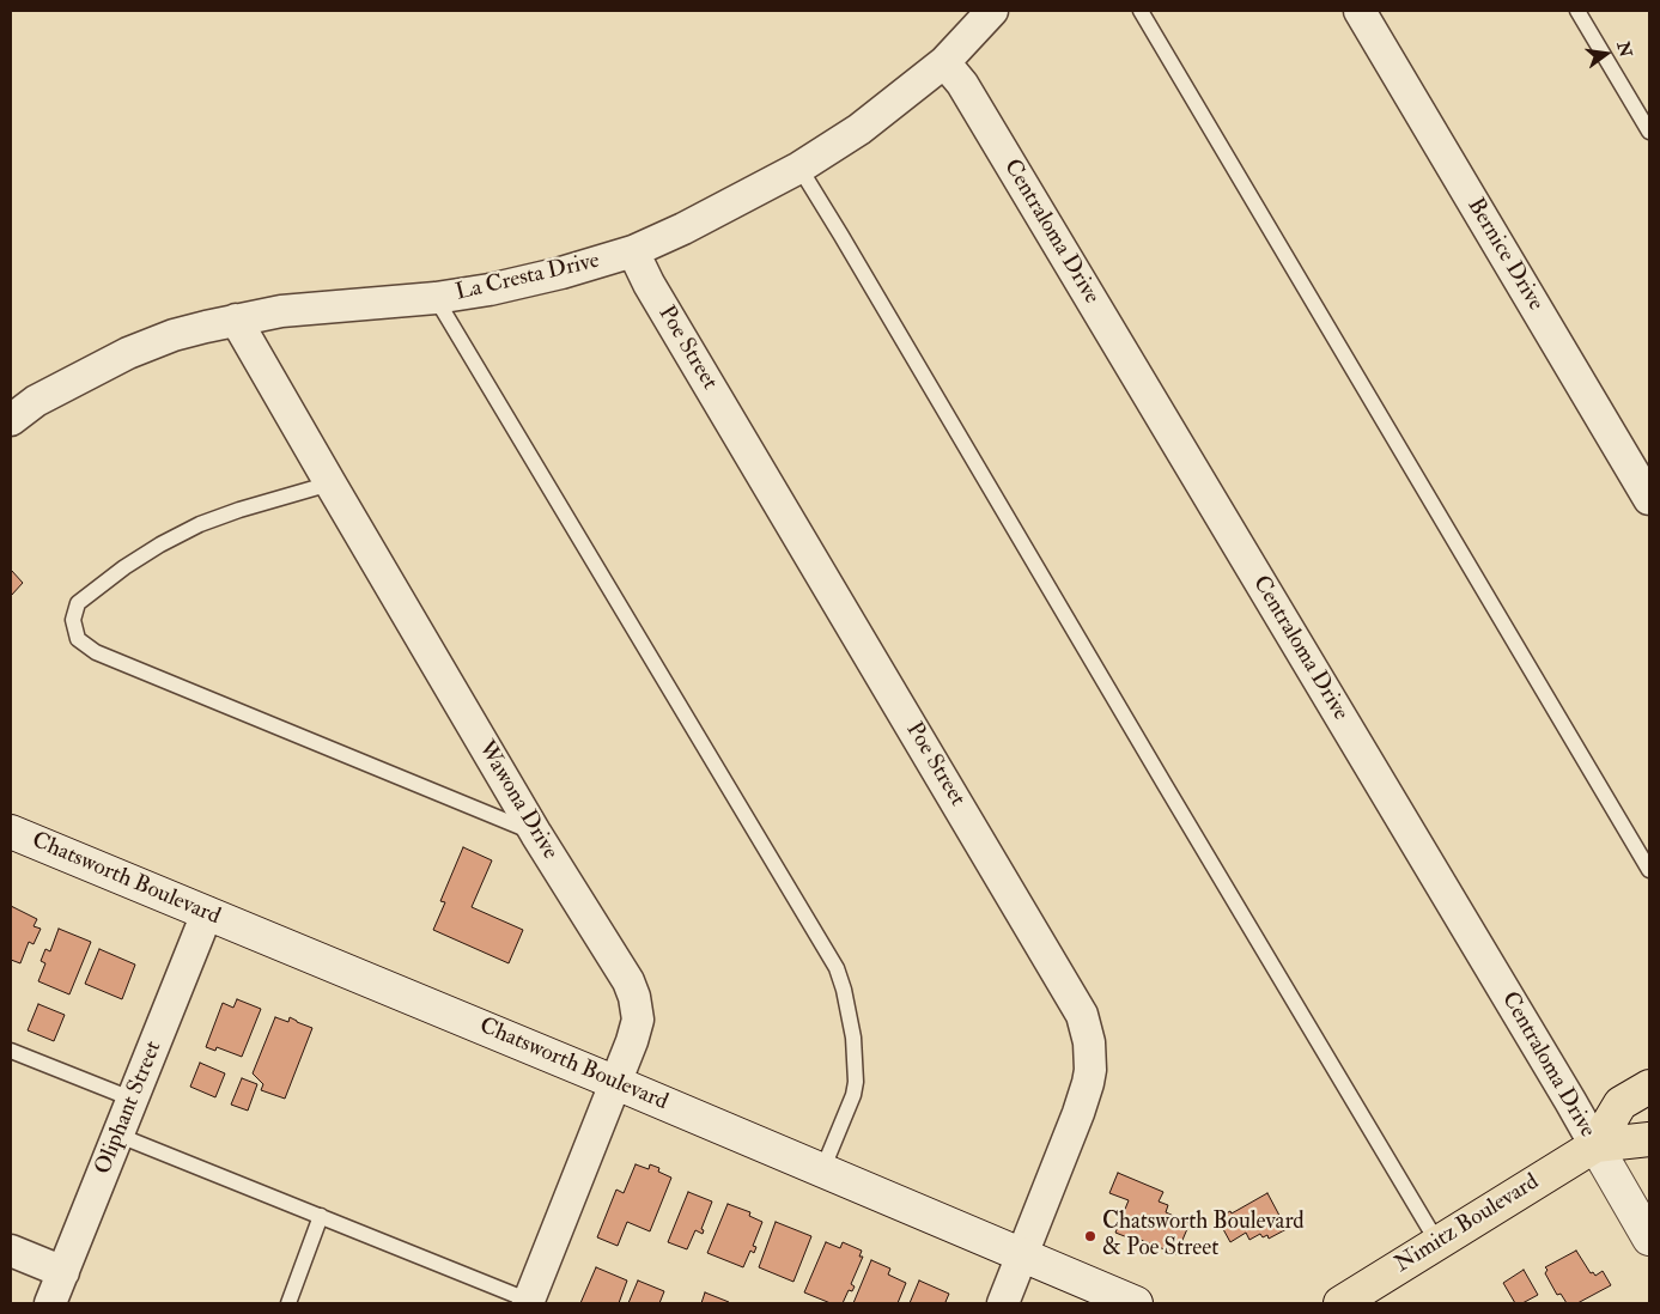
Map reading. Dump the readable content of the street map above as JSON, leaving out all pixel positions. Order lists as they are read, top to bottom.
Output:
{
  "streets": {
    "main road": ["Centraloma Drive", "Chatsworth Boulevard", "Nimitz Boulevard"],
    "street": [
      "Bernice Drive",
      "La Cresta Drive",
      "Poe Street",
      "Wawona Drive",
      "Oliphant Street"
    ]
  },
  "crossings": [
    ["Centraloma Drive", "La Cresta Drive"],
    ["Centraloma Drive", "Nimitz Boulevard"],
    ["La Cresta Drive", "Poe Street"],
    ["La Cresta Drive", "Wawona Drive"],
    ["Poe Street", "Chatsworth Boulevard"],
    ["Wawona Drive", "Chatsworth Boulevard"],
    ["Chatsworth Boulevard", "Oliphant Street"]
  ],
  "places": ["Chatsworth Boulevard & Poe Street"],
  "north": "right"
}
